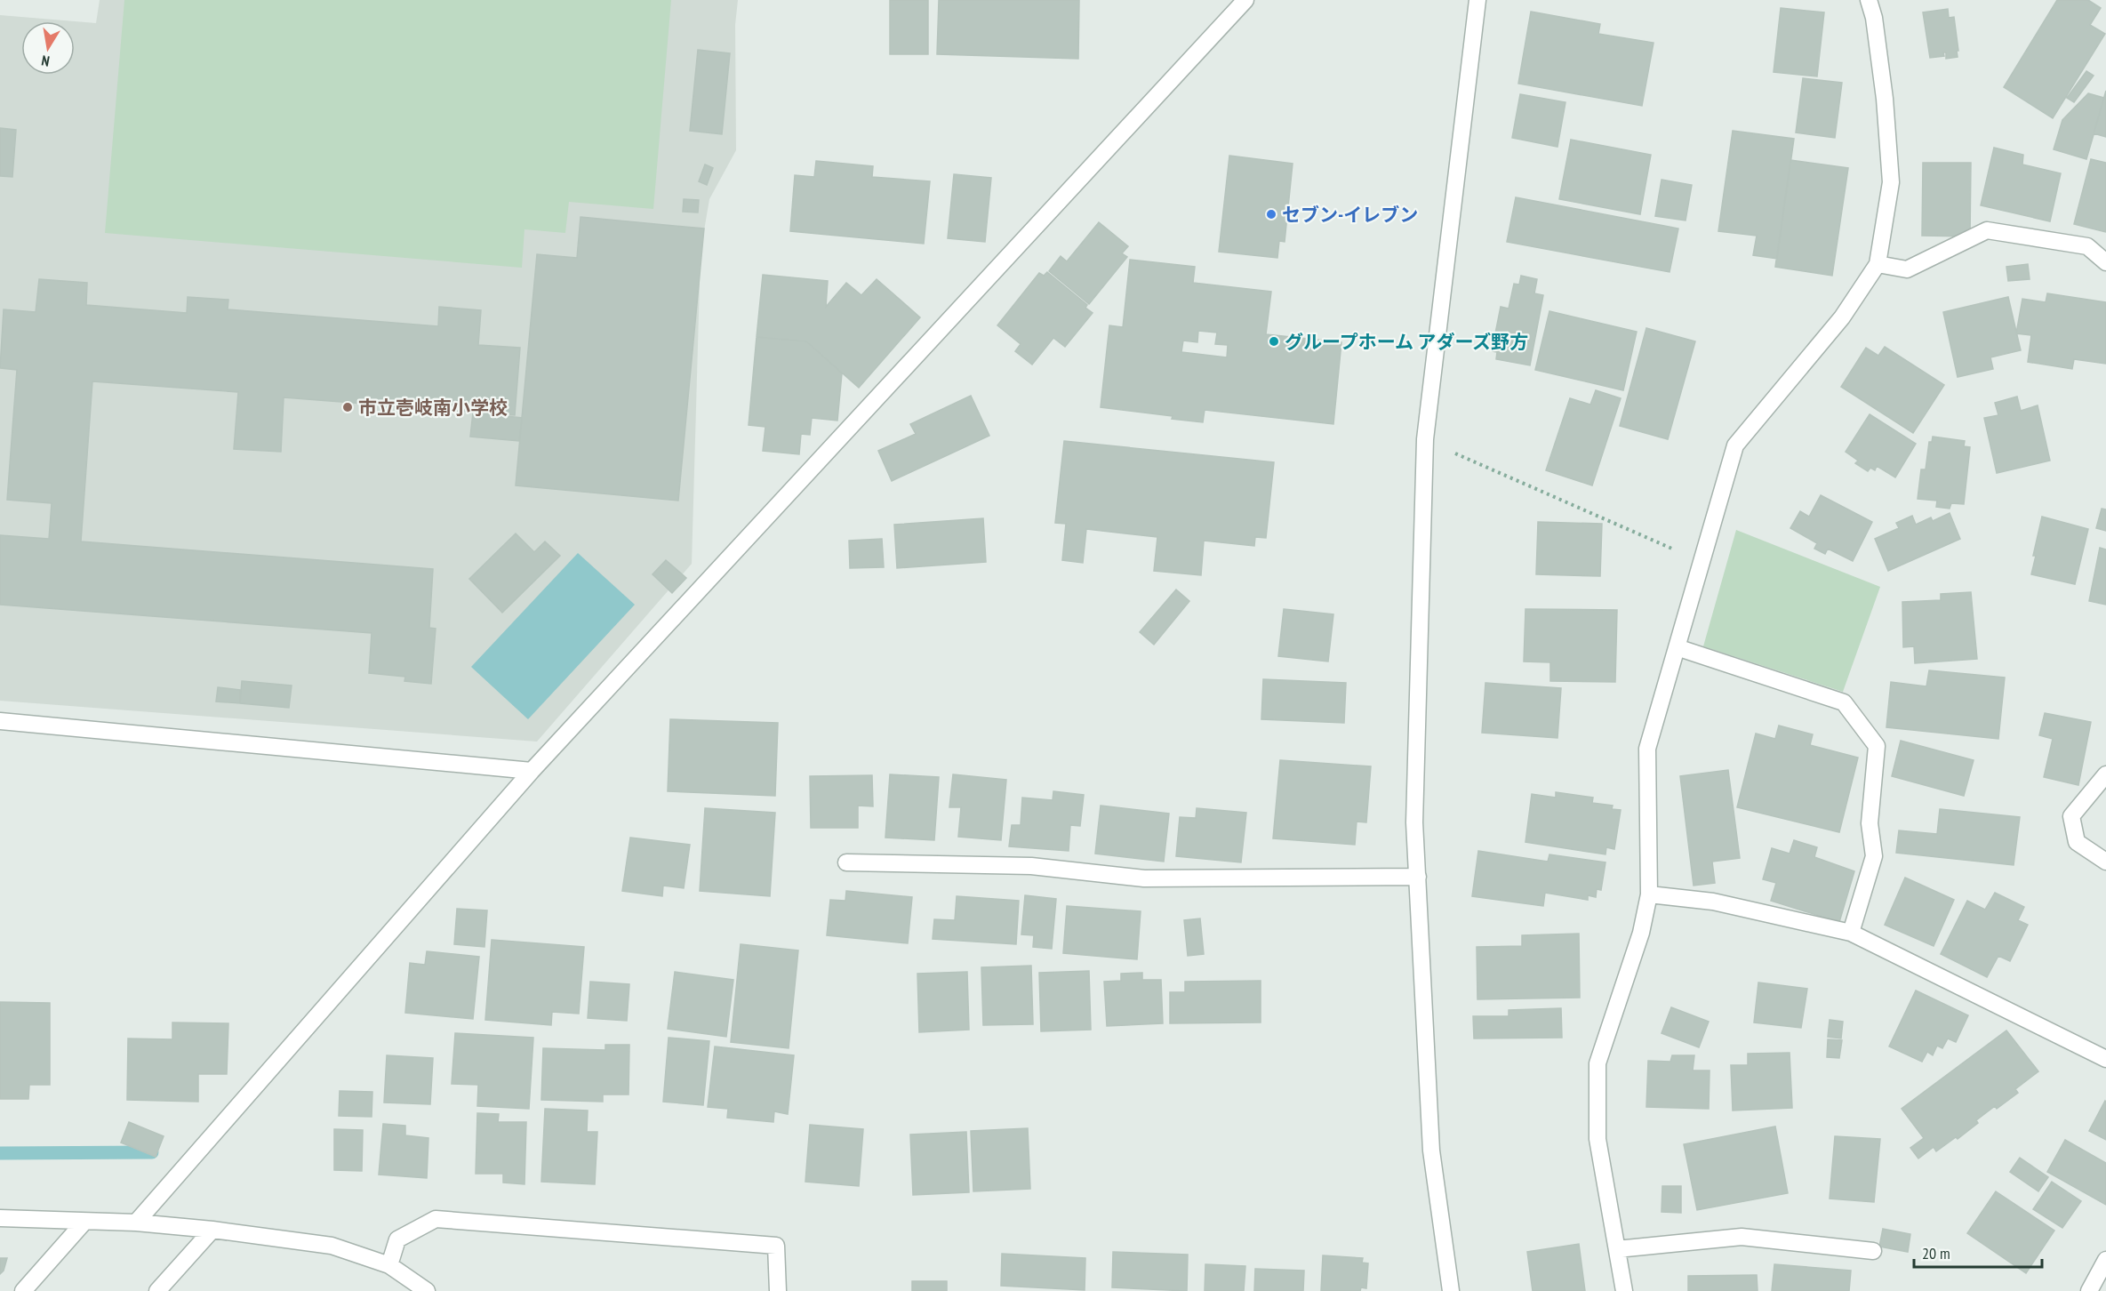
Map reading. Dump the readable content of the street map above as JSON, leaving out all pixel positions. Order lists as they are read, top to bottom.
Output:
{
  "places": ["セブン-イレブン", "グループホーム アダーズ野方", "市立壱岐南小学校"],
  "scale_bar": "20 m",
  "north": "bottom"
}
